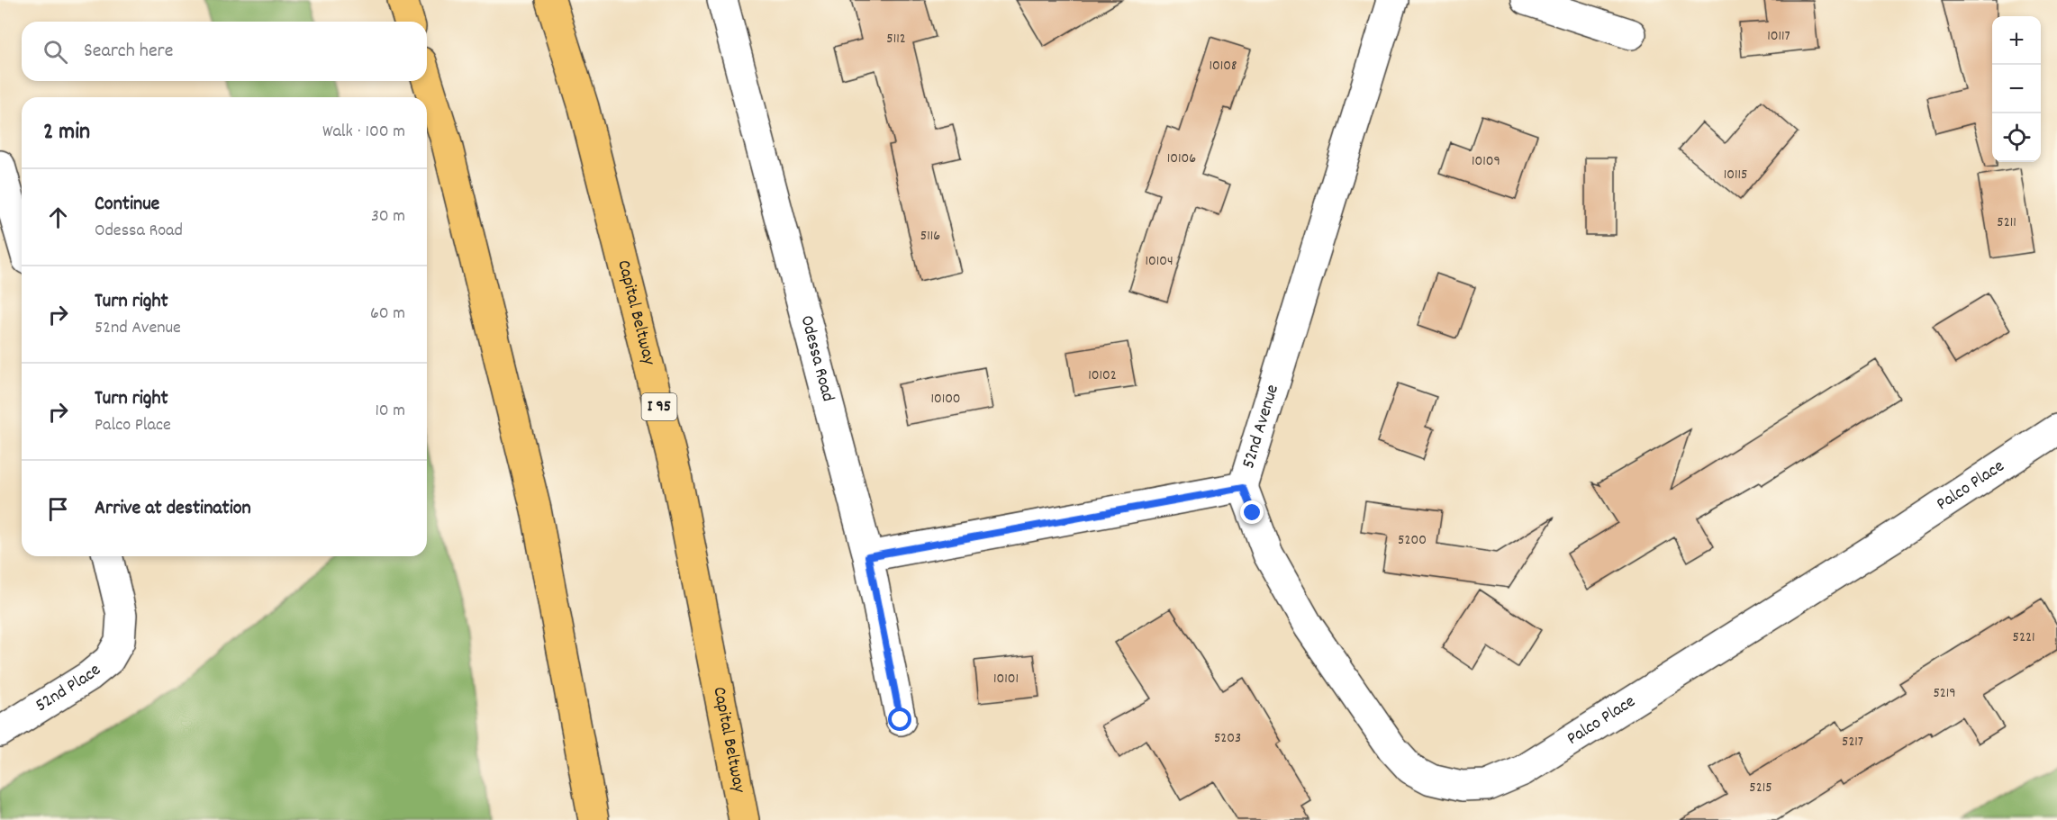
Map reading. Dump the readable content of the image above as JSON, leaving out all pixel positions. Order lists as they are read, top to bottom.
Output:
{
  "streets": {
    "highway": ["Capital Beltway", "I 95"],
    "street": [
      "Odessa Road",
      "52nd Avenue",
      "Palco Place",
      "52nd Place"
    ]
  },
  "crossings": [
    ["Odessa Road", "52nd Avenue"],
    ["52nd Avenue", "Palco Place"]
  ],
  "house_numbers": [
    "10117",
    "5112",
    "10108",
    "10106",
    "10109",
    "10115",
    "5211",
    "5116",
    "10104",
    "10102",
    "10100",
    "5200",
    "5221",
    "10101",
    "5219",
    "5203",
    "5217",
    "5215"
  ],
  "page": {
    "map_buttons": ["+", "−"],
    "search": "Search here",
    "heading": ["2 min", "Walk · 100 m"],
    "list": [
      ["Continue", "Odessa Road", "30 m"],
      ["Turn right", "52nd Avenue", "60 m"],
      ["Turn right", "Palco Place", "10 m"],
      "Arrive at destination"
    ]
  }
}
